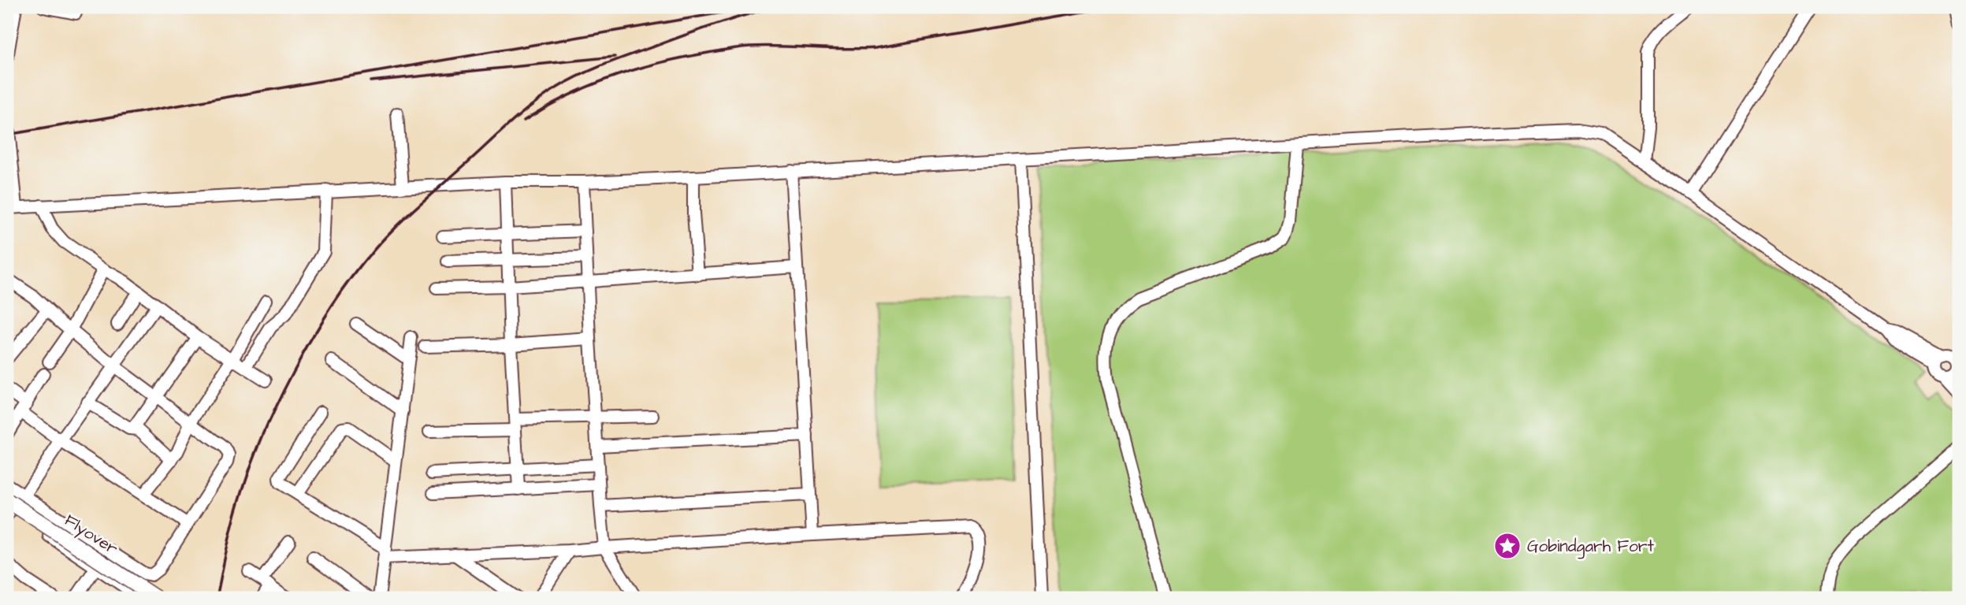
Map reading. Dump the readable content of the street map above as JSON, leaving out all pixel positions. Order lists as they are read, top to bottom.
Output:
{
  "streets": {
    "main road": ["Flyover"]
  },
  "places": {
    "place": ["Gobindgarh Fort"]
  }
}
